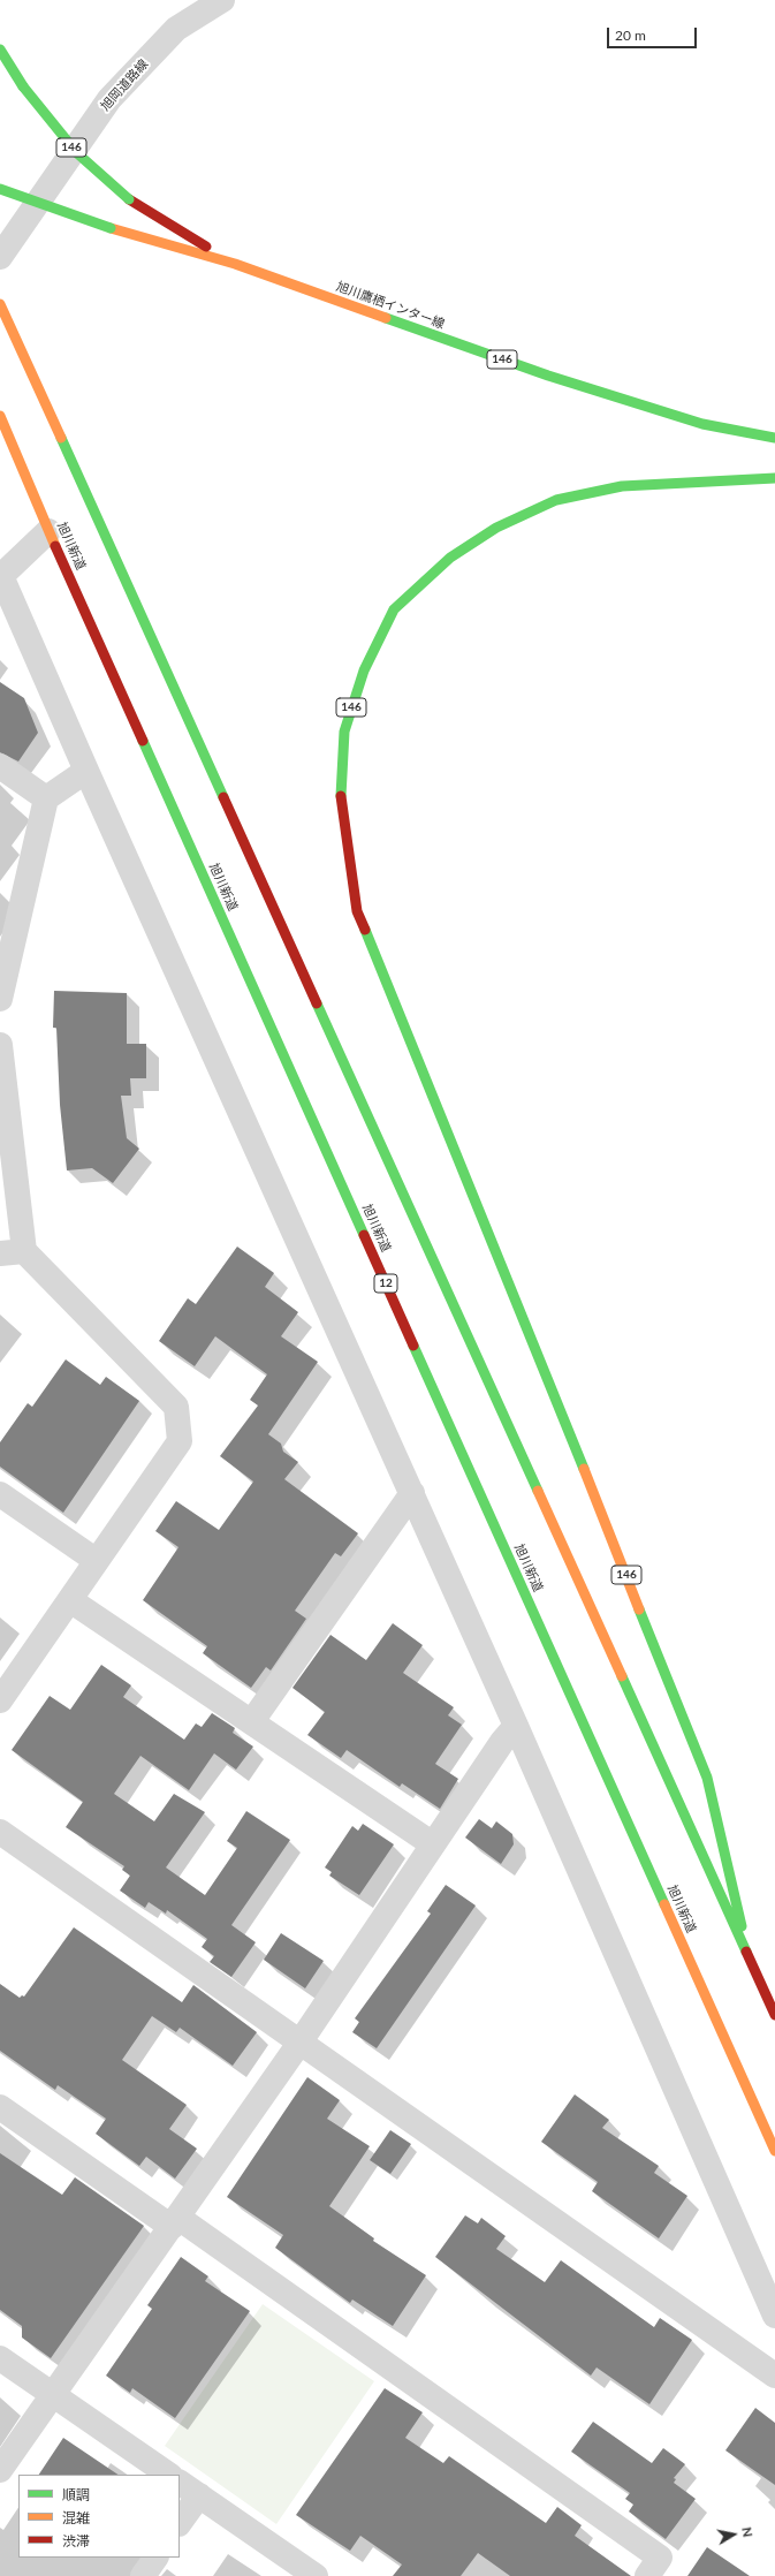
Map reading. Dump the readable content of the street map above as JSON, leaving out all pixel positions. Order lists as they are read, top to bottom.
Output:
{
  "streets": {
    "main road": [
      "146",
      "旭川鷹栖インター線",
      "旭川新道",
      "12"
    ],
    "street": ["旭岡道路線"]
  },
  "crossings": [
    ["146", "旭川鷹栖インター線"]
  ],
  "legend": ["順調", "混雑", "渋滞"],
  "scale_bar": "20 m",
  "north": "right"
}
